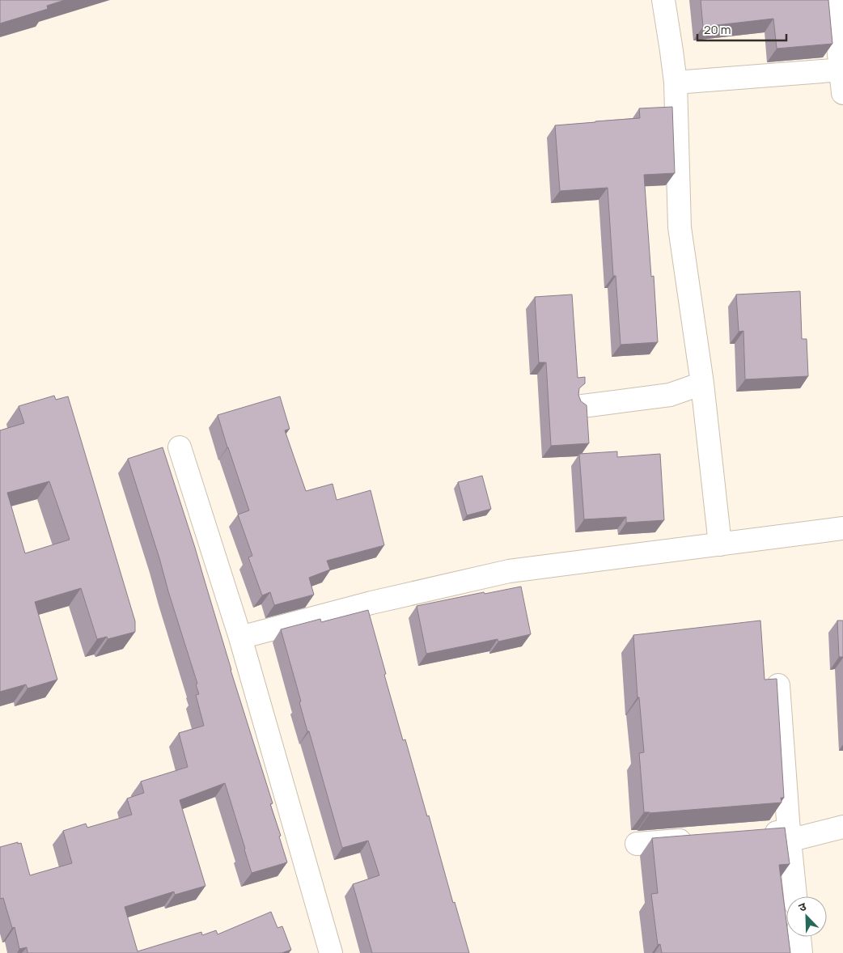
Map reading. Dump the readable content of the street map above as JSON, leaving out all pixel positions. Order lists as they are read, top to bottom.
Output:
{
  "scale_bar": "20 m",
  "north": "top left"
}
